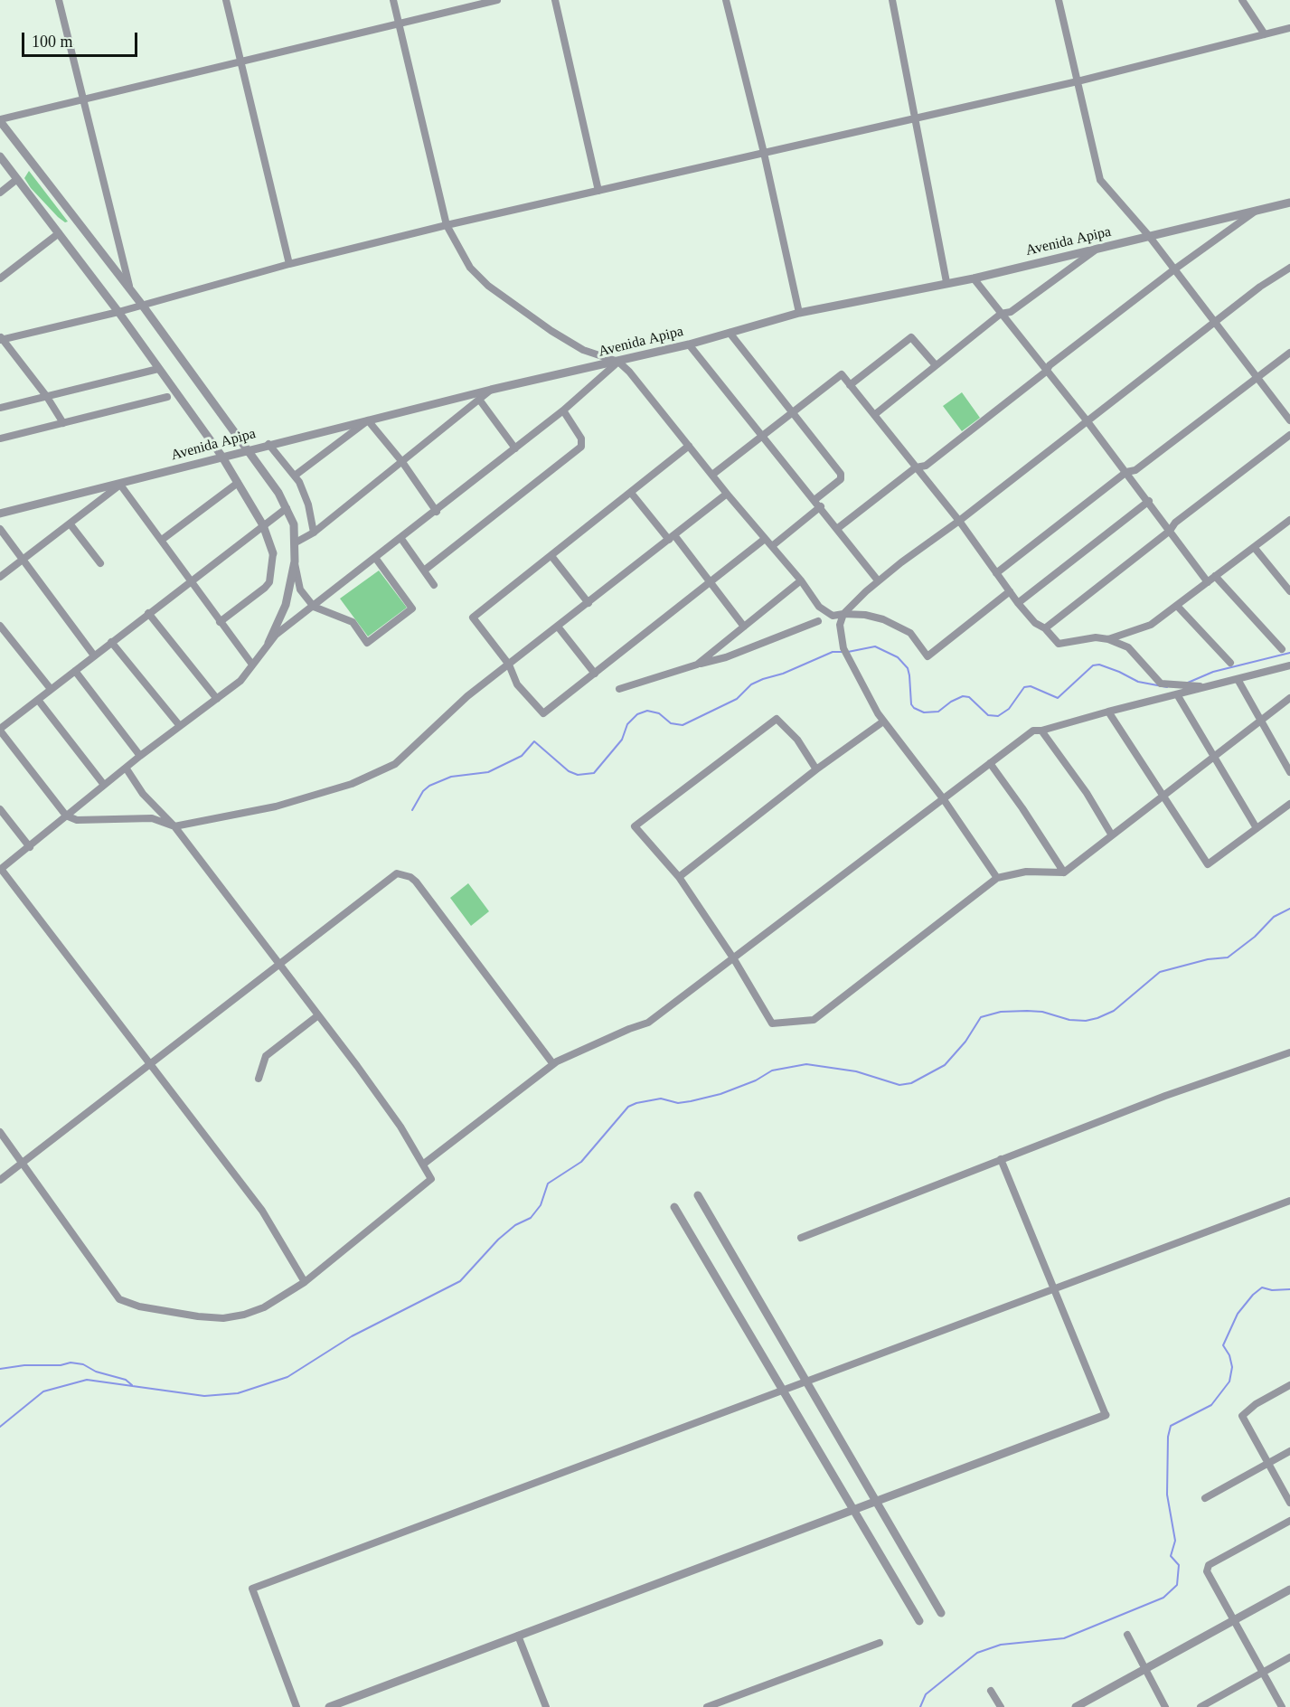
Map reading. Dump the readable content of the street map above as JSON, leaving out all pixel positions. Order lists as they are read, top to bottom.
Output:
{
  "streets": {
    "street": ["Avenida Apipa"]
  },
  "scale_bar": "100 m"
}
